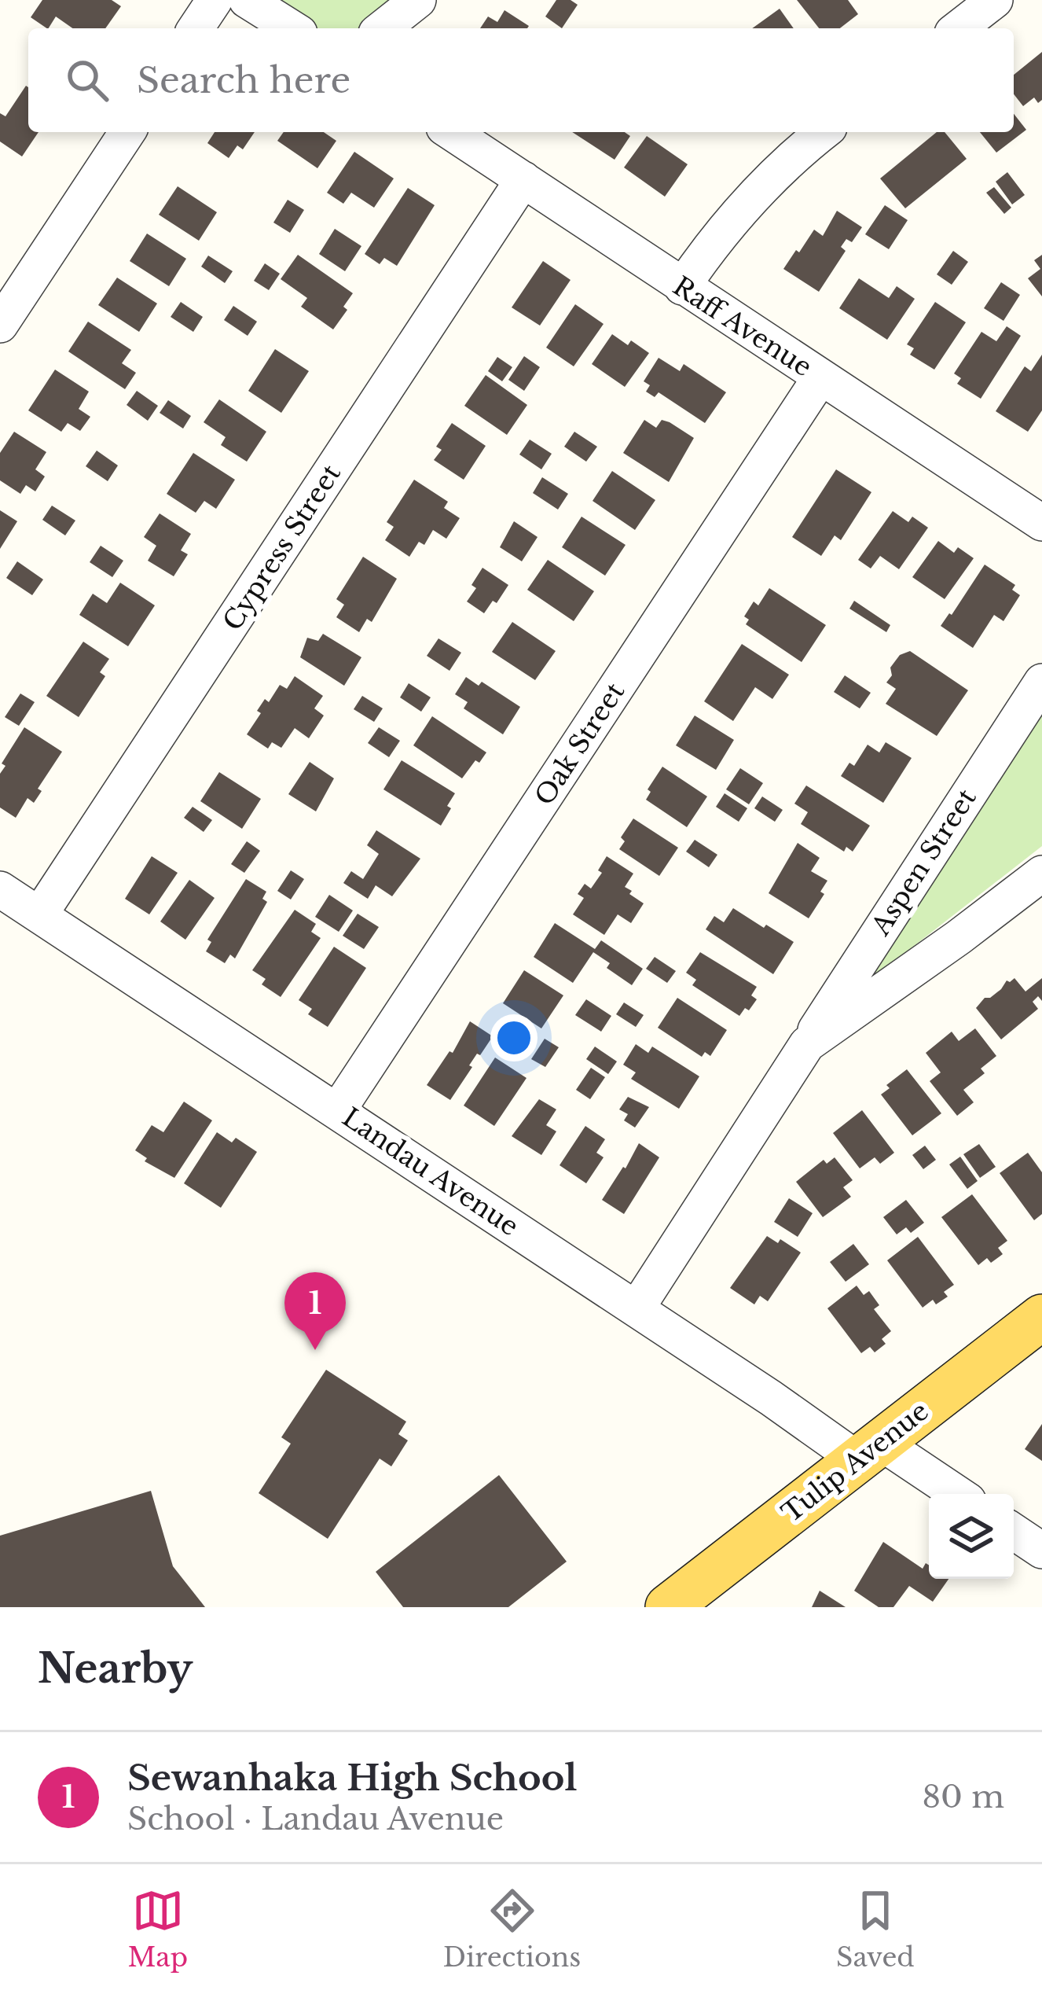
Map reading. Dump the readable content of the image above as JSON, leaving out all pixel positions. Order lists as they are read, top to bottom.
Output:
{
  "streets": {
    "main road": ["Tulip Avenue"],
    "street": [
      "Raff Avenue",
      "Cypress Street",
      "Oak Street",
      "Aspen Street",
      "Landau Avenue"
    ]
  },
  "crossings": [
    ["Raff Avenue", "Cypress Street"],
    ["Raff Avenue", "Oak Street"],
    ["Cypress Street", "Landau Avenue"],
    ["Oak Street", "Landau Avenue"],
    ["Aspen Street", "Landau Avenue"],
    ["Landau Avenue", "Tulip Avenue"]
  ],
  "page": {
    "search": "Search here",
    "pins": "1",
    "heading": "Nearby",
    "list": [
      {
        "mark": "1",
        "name": "Sewanhaka High School",
        "note": "School · Landau Avenue",
        "value": "80 m"
      }
    ],
    "nav": ["Map", "Directions", "Saved"]
  }
}
